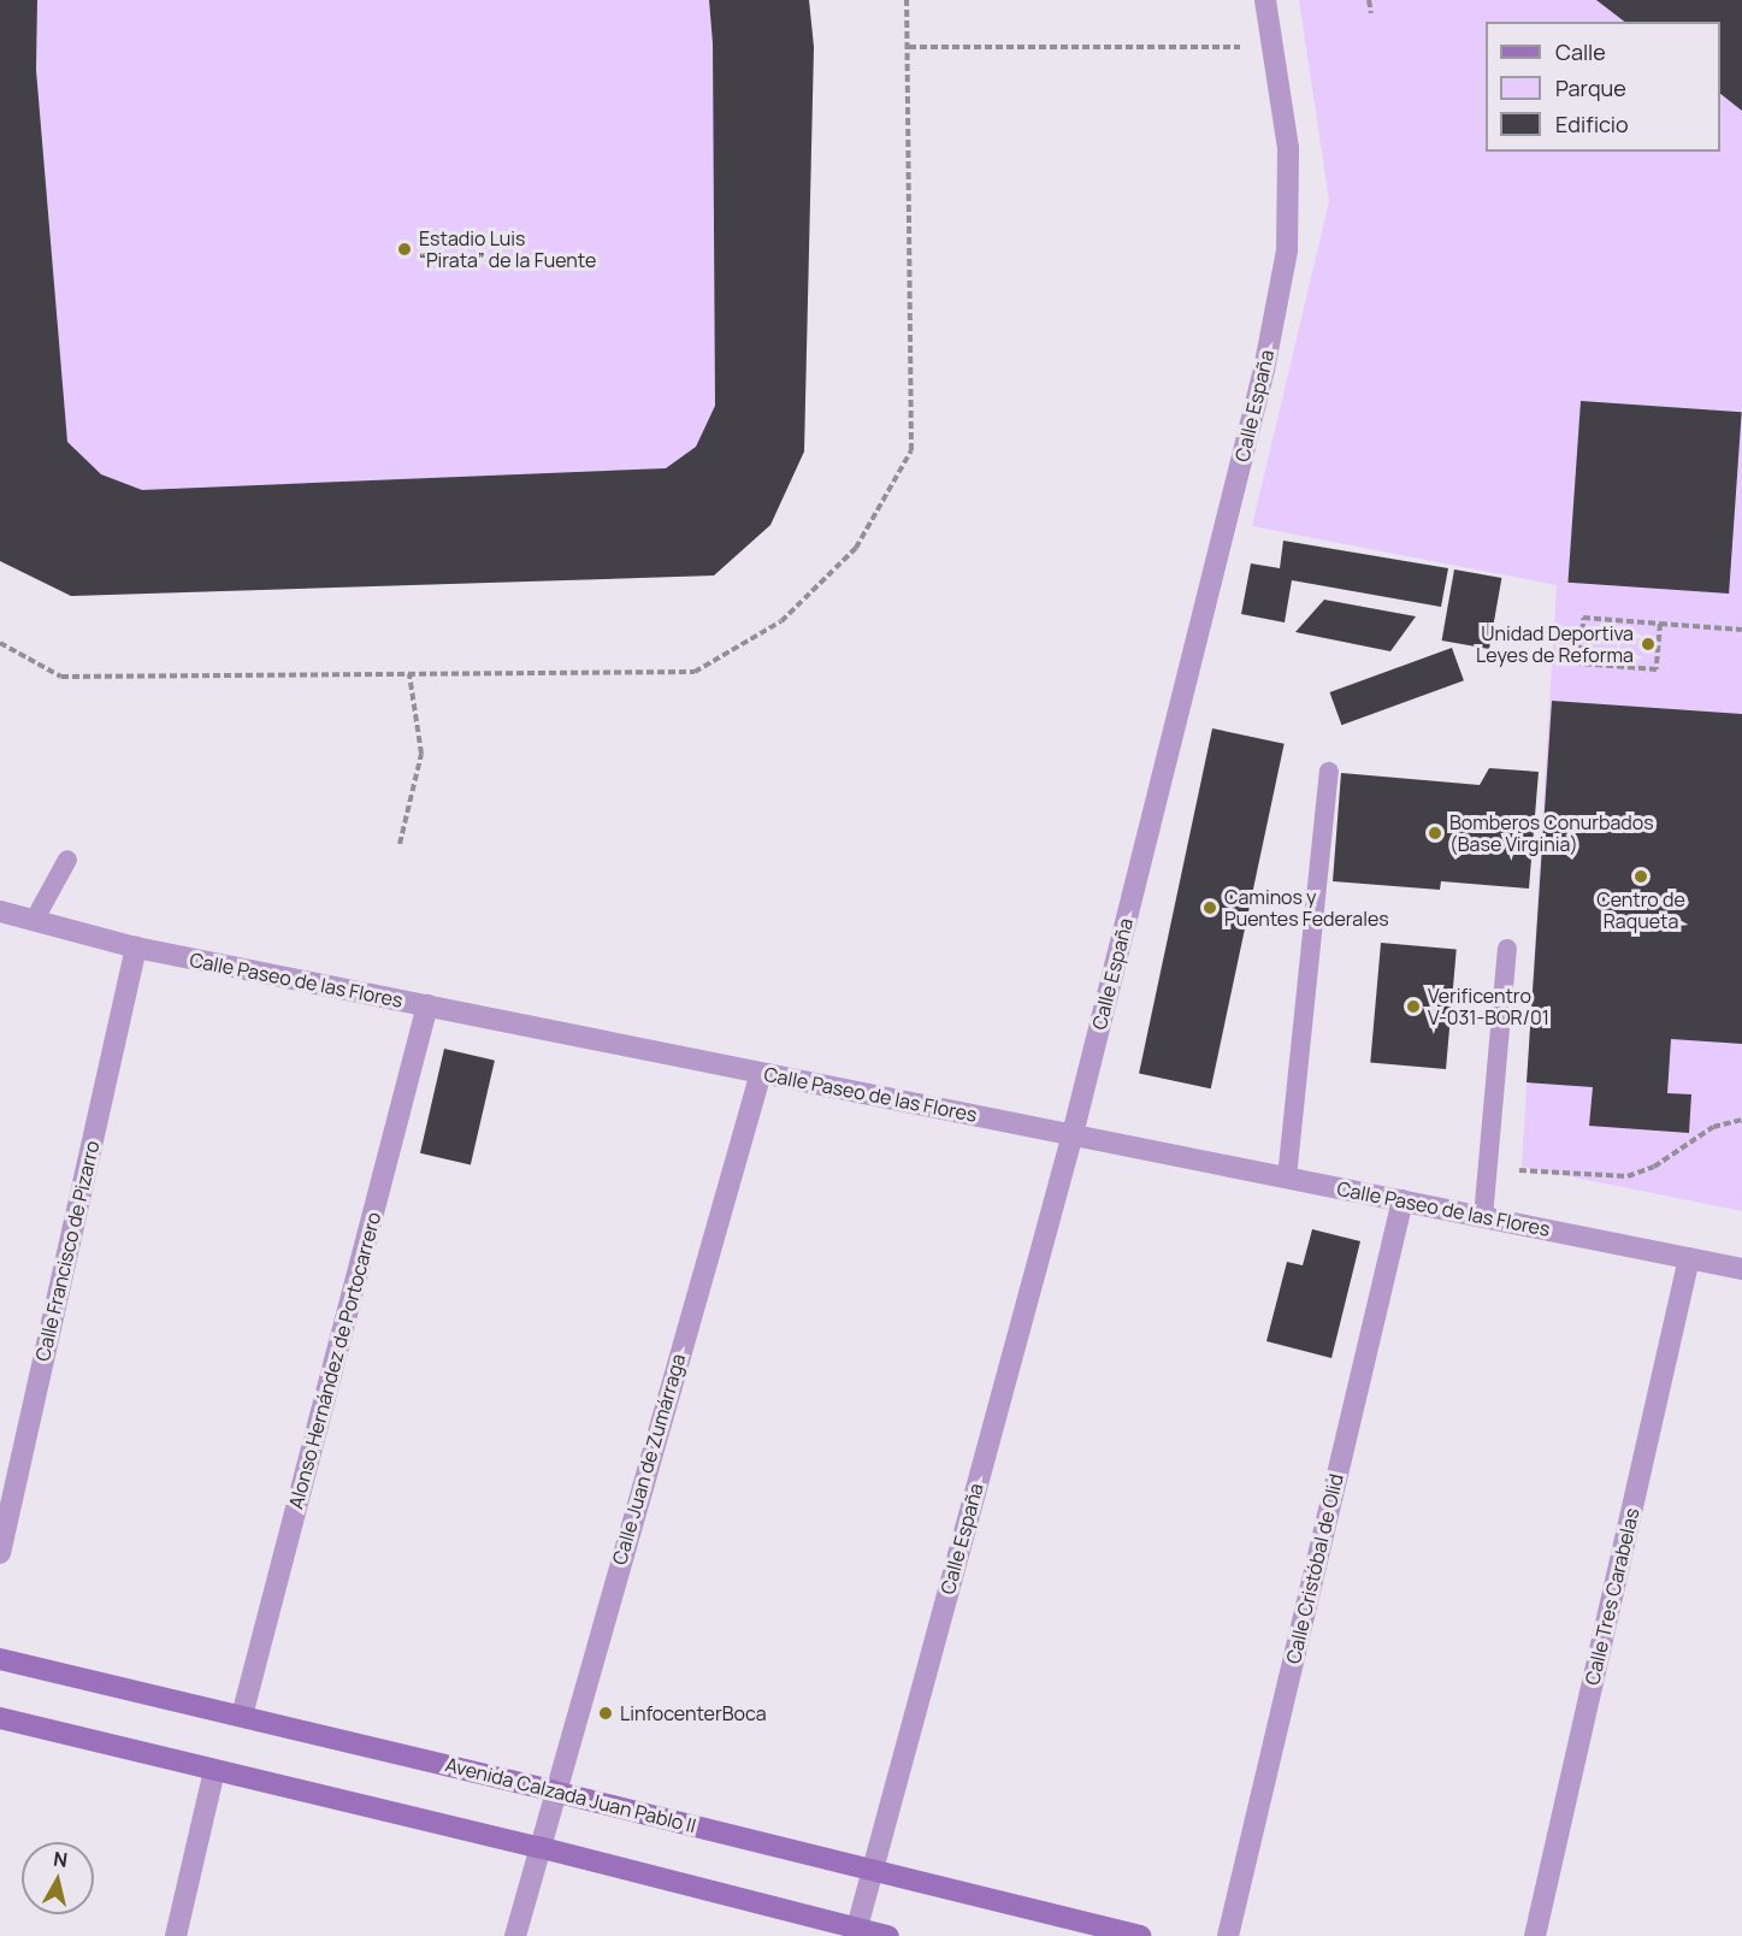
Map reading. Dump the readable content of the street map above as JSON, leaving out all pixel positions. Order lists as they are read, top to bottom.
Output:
{
  "streets": {
    "main road": ["Avenida Calzada Juan Pablo II"],
    "street": [
      "Calle España",
      "Calle Paseo de las Flores",
      "Calle Francisco de Pizarro",
      "Alonso Hernández de Portocarrero",
      "Calle Juan de Zumárraga",
      "Calle Cristóbal de Olid",
      "Calle Tres Carabelas"
    ]
  },
  "crossings": [
    ["Calle España", "Calle Paseo de las Flores"],
    ["Calle España", "Avenida Calzada Juan Pablo II"],
    ["Calle Paseo de las Flores", "Calle Francisco de Pizarro"],
    ["Calle Paseo de las Flores", "Alonso Hernández de Portocarrero"],
    ["Calle Paseo de las Flores", "Calle Juan de Zumárraga"],
    ["Calle Paseo de las Flores", "Calle Cristóbal de Olid"],
    ["Calle Paseo de las Flores", "Calle Tres Carabelas"],
    ["Alonso Hernández de Portocarrero", "Avenida Calzada Juan Pablo II"],
    ["Calle Juan de Zumárraga", "Avenida Calzada Juan Pablo II"]
  ],
  "places": [
    "Estadio Luis “Pirata” de la Fuente",
    "Unidad Deportiva Leyes de Reforma",
    "Bomberos Conurbados (Base Virginia)",
    "Centro de Raqueta",
    "Caminos y Puentes Federales",
    "Verificentro V-031-BOR/01",
    "LinfocenterBoca"
  ],
  "legend": ["Calle", "Parque", "Edificio"],
  "north": "top"
}
